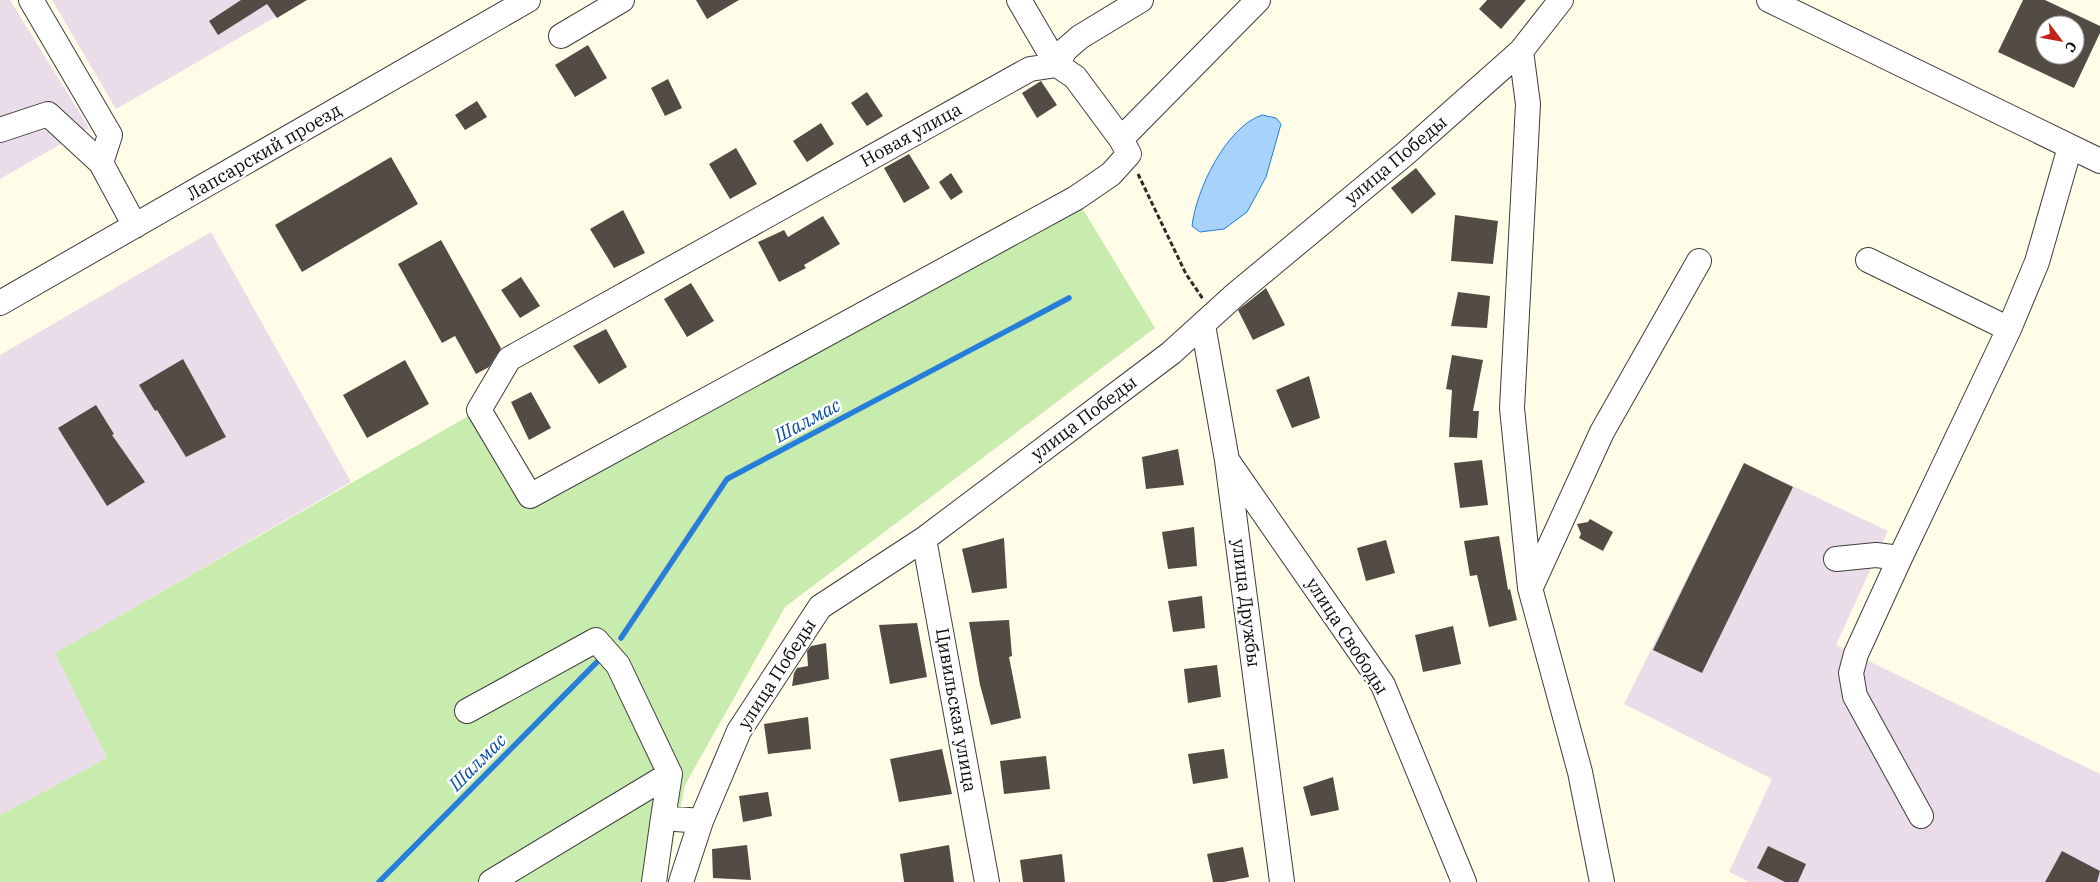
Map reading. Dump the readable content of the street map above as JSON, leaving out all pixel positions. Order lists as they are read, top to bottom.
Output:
{
  "streets": {
    "street": [
      "Новая улица",
      "Лапсарский проезд",
      "улица Победы",
      "улица Дружбы",
      "улица Свободы",
      "Цивильская улица"
    ]
  },
  "crossings": [
    ["улица Победы", "улица Дружбы"],
    ["улица Победы", "Цивильская улица"],
    ["улица Дружбы", "улица Свободы"]
  ],
  "water": ["Шалмас"],
  "north": "bottom right"
}
